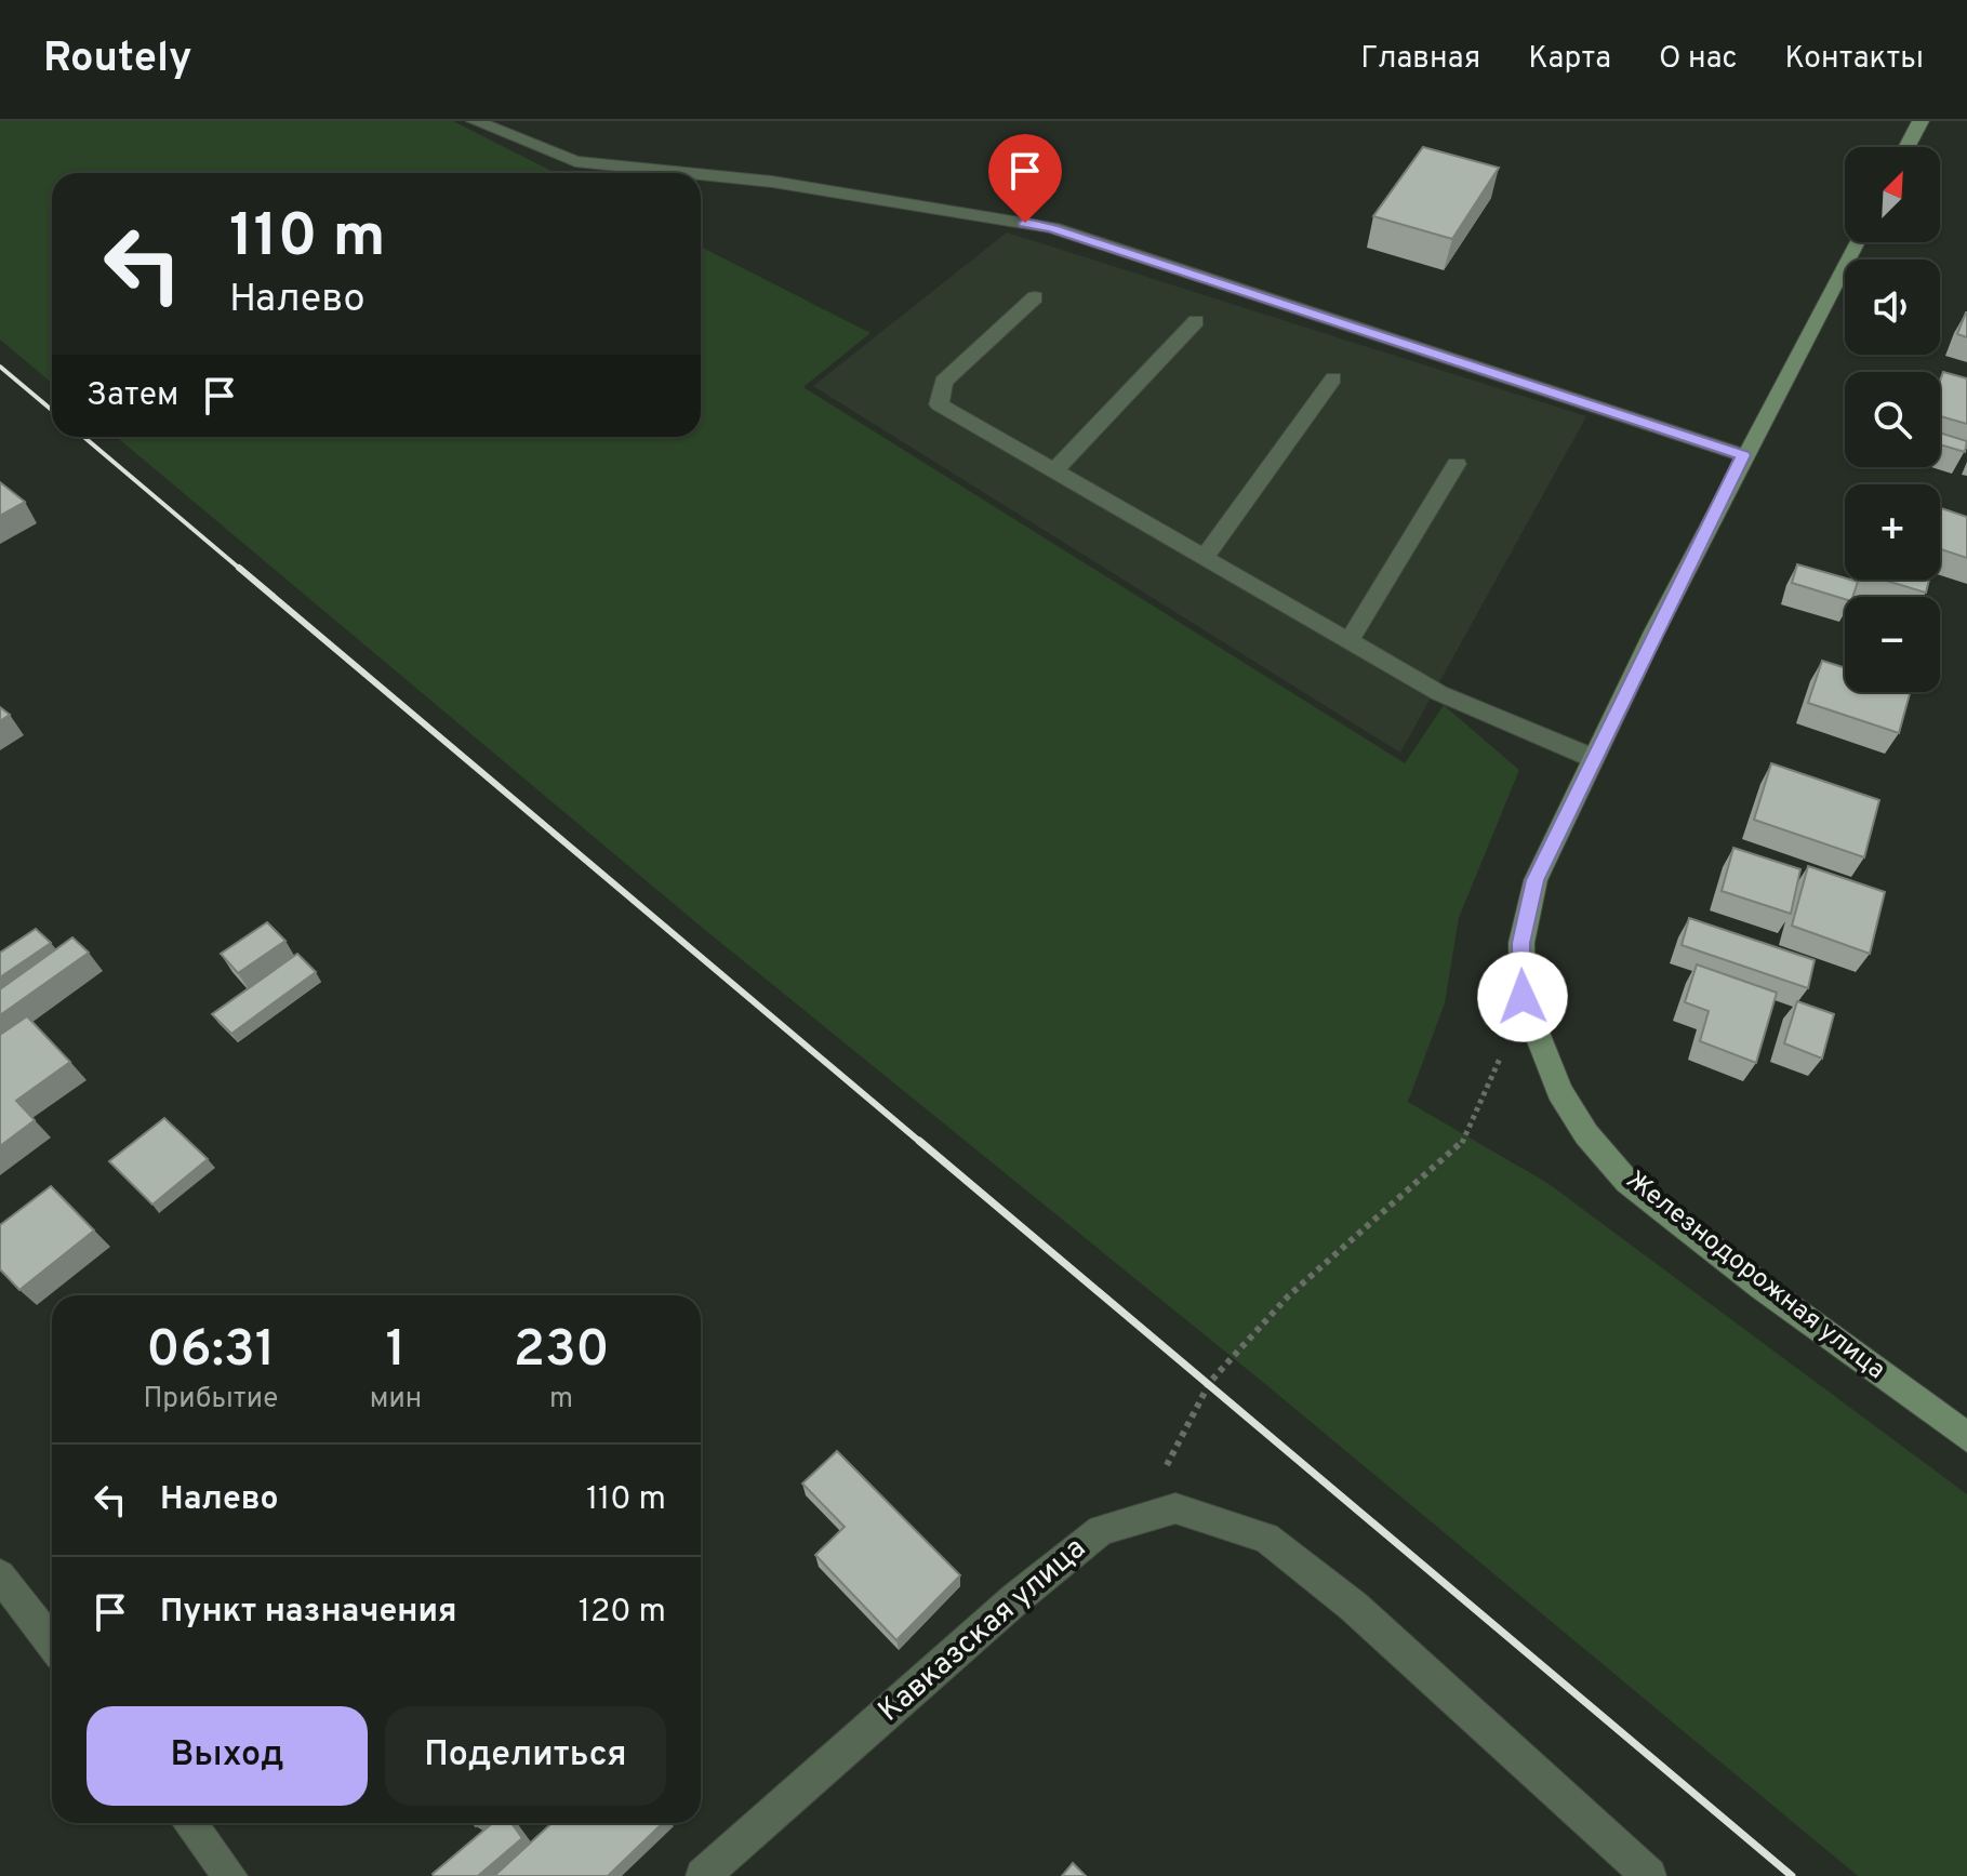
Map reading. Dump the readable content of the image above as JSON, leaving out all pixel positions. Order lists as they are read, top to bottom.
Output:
{
  "streets": {
    "street": ["Железнодорожная улица", "Кавказская улица"]
  },
  "north": "top right",
  "page": {
    "header": "Routely",
    "nav": [
      "Главная",
      "Карта",
      "О нас",
      "Контакты"
    ],
    "map_buttons": ["+", "−"],
    "turn": ["110 m", "Налево"],
    "then": "Затем",
    "eta": [
      "06:31",
      "Прибытие",
      "1",
      "мин",
      "230",
      "m"
    ],
    "list": [
      {
        "name": "Налево",
        "value": "110 m"
      },
      {
        "name": "Пункт назначения",
        "value": "120 m"
      }
    ],
    "buttons": ["Выход", "Поделиться"]
  }
}
